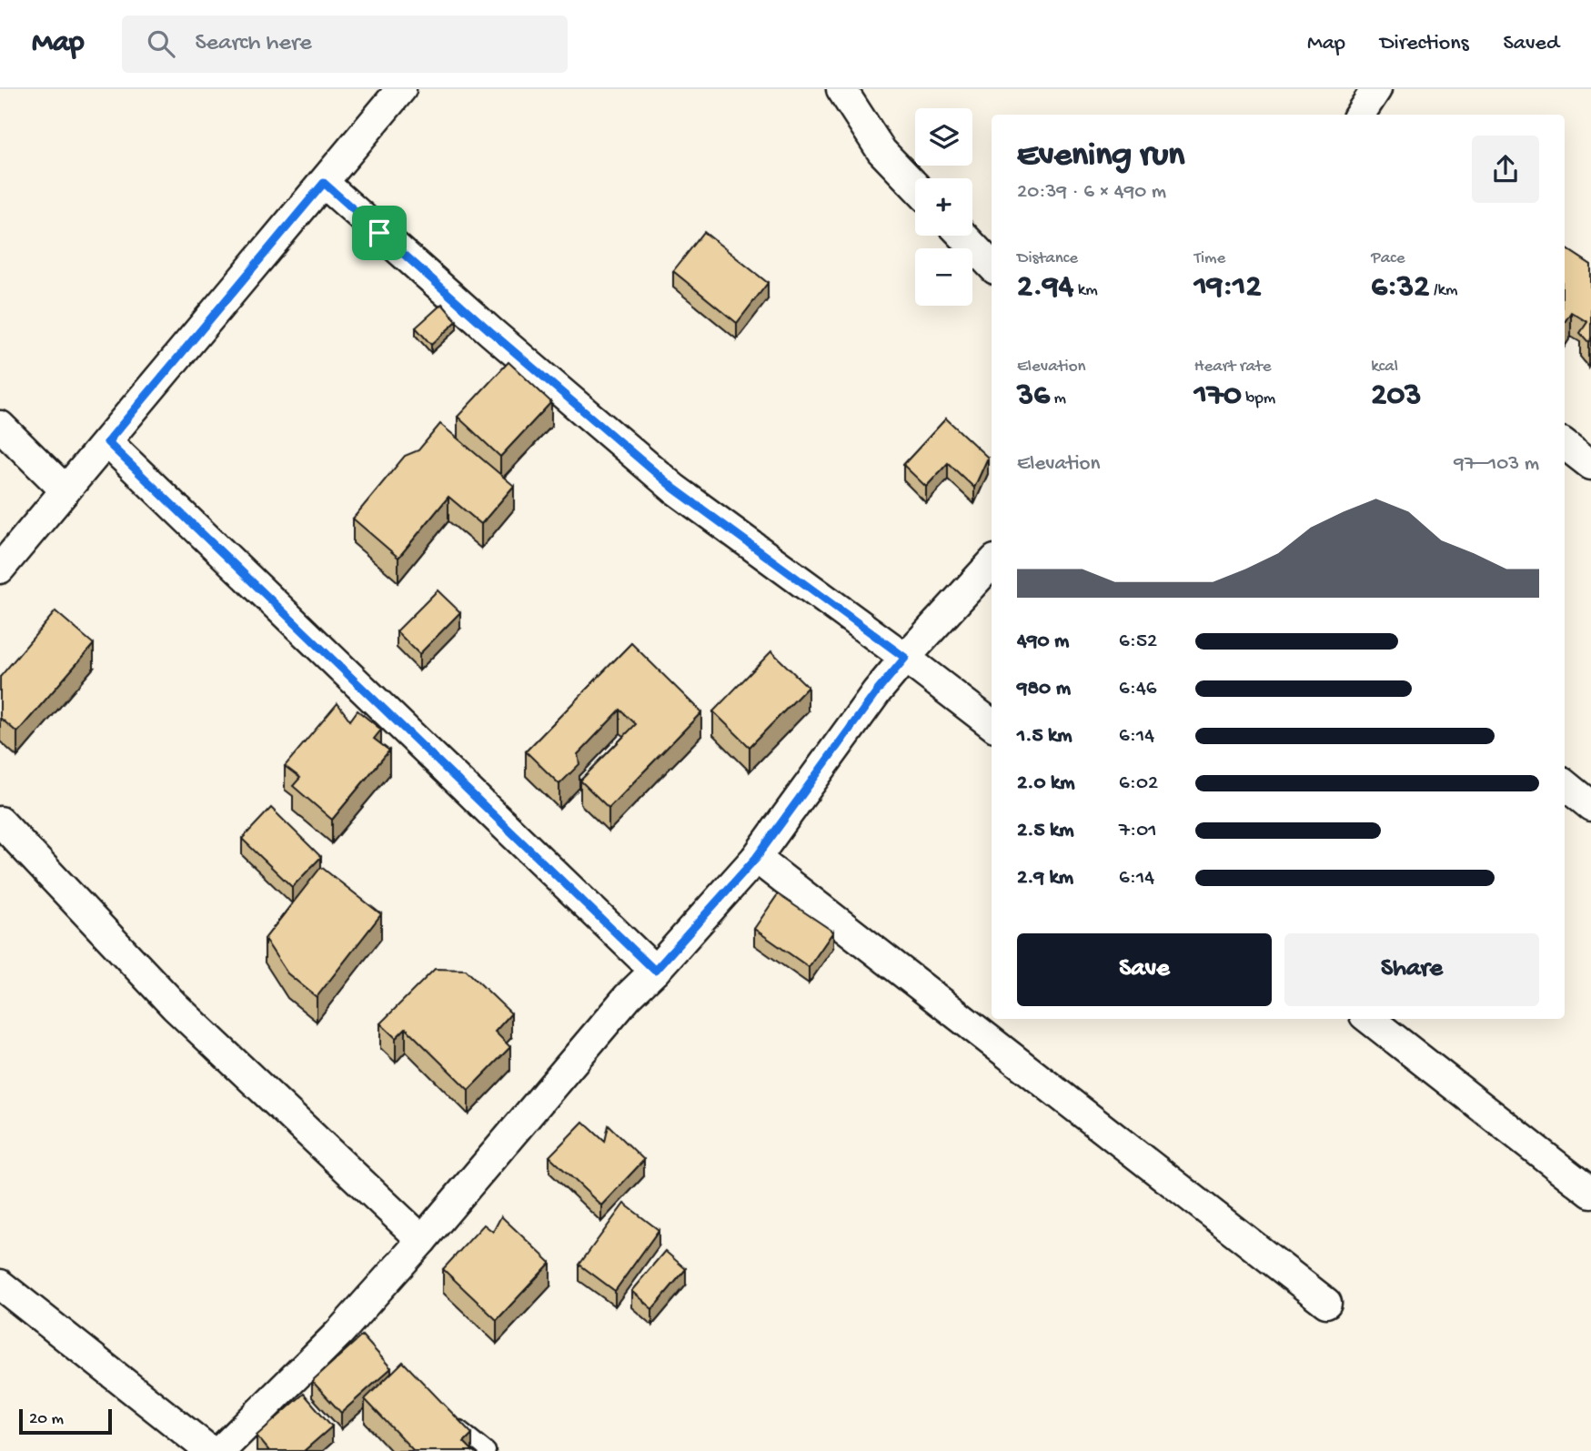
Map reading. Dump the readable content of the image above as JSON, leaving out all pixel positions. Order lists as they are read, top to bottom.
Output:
{
  "scale_bar": "20 m",
  "page": {
    "header": "Map",
    "search": "Search here",
    "nav": ["Map", "Directions", "Saved"],
    "map_buttons": ["+", "−"],
    "heading": ["Evening run", "20:39 · 6 × 490 m"],
    "stats": [
      ["Distance", "2.94 km"],
      ["Time", "19:12"],
      ["Pace", "6:32 /km"],
      ["Elevation", "36 m"],
      ["Heart rate", "170 bpm"],
      ["kcal", "203"]
    ],
    "chart": ["Elevation", "97–103 m"],
    "list": [
      {
        "name": "490 m",
        "note": "6:52"
      },
      {
        "name": "980 m",
        "note": "6:46"
      },
      {
        "name": "1.5 km",
        "note": "6:14"
      },
      {
        "name": "2.0 km",
        "note": "6:02"
      },
      {
        "name": "2.5 km",
        "note": "7:01"
      },
      {
        "name": "2.9 km",
        "note": "6:14"
      }
    ],
    "buttons": ["Save", "Share"],
    "scale": "20 m"
  }
}
